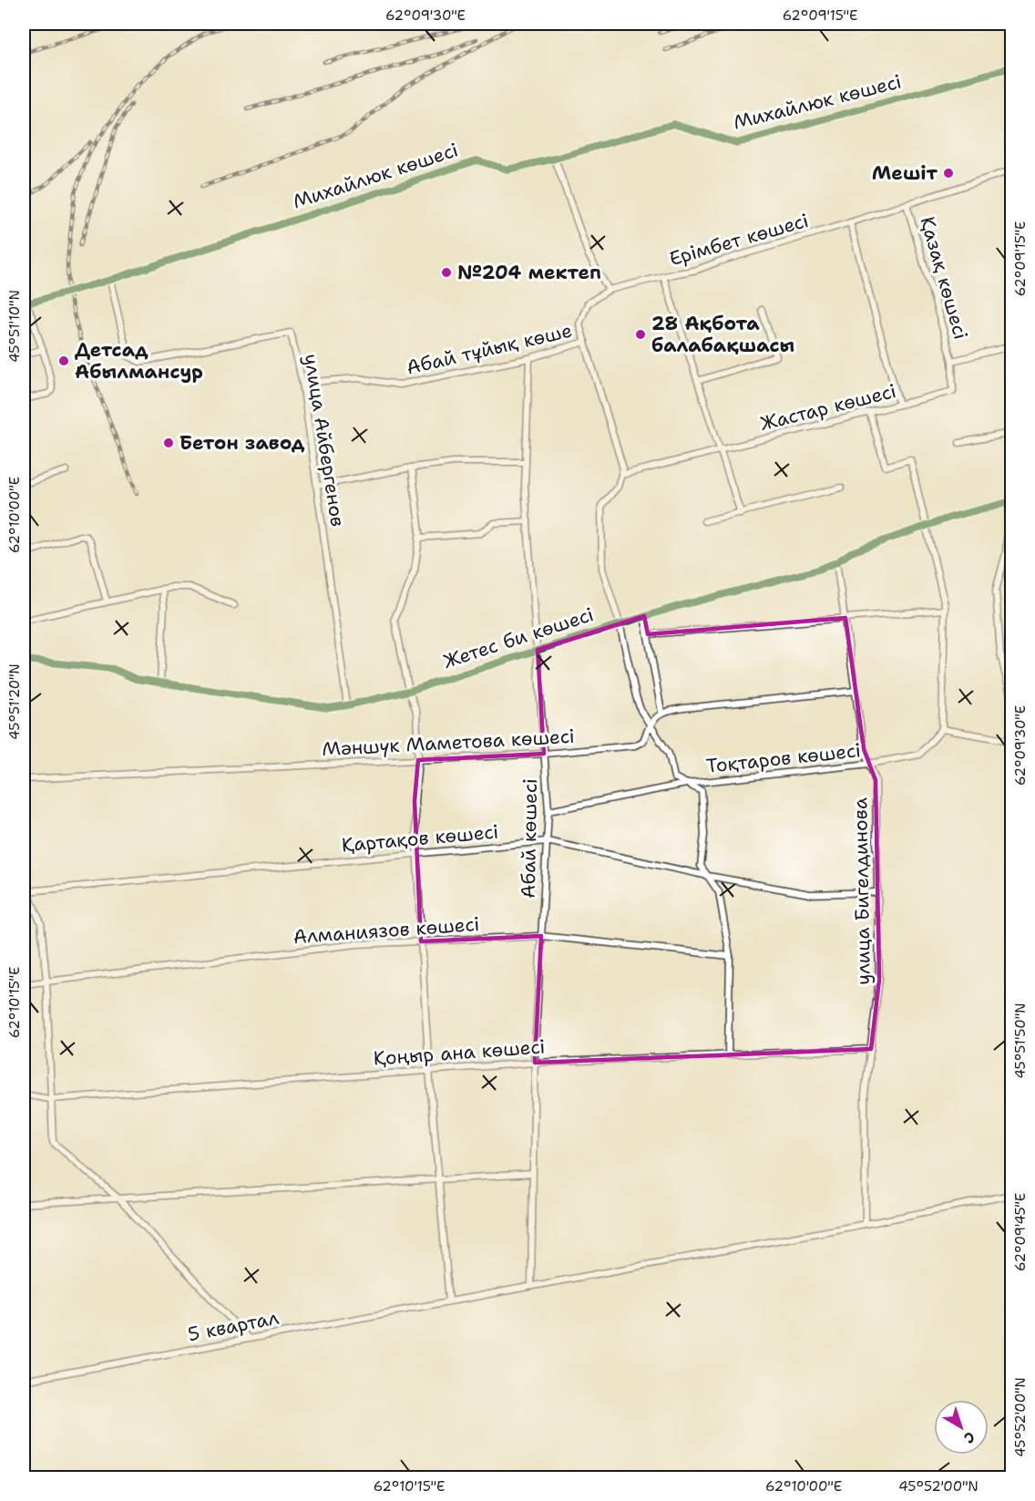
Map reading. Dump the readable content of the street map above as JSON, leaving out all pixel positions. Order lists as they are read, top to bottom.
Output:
{
  "streets": {
    "street": [
      "Михайлюк көшесі",
      "Ерімбет көшесі",
      "Қазақ көшесі",
      "Абай тұйық көше",
      "Жастар көшесі",
      "улица Айбергенов",
      "Жетес би көшесі",
      "Мәншүк Маметова көшесі",
      "Тоқтаров көшесі",
      "Қартақов көшесі",
      "Абай көшесі",
      "улица Бигелдинова",
      "Алманиязов көшесі",
      "Қоңыр ана көшесі",
      "5 квартал"
    ]
  },
  "crossings": [
    ["Михайлюк көшесі", "улица Айбергенов"],
    ["Ерімбет көшесі", "Қазақ көшесі"],
    ["Қазақ көшесі", "Жастар көшесі"],
    ["Абай тұйық көше", "улица Айбергенов"],
    ["Абай тұйық көше", "Абай көшесі"],
    ["улица Айбергенов", "Жетес би көшесі"],
    ["Жетес би көшесі", "Абай көшесі"],
    ["Жетес би көшесі", "улица Бигелдинова"],
    ["Мәншүк Маметова көшесі", "Абай көшесі"],
    ["Тоқтаров көшесі", "Абай көшесі"],
    ["Тоқтаров көшесі", "улица Бигелдинова"],
    ["Қартақов көшесі", "Абай көшесі"],
    ["Қартақов көшесі", "улица Бигелдинова"],
    ["Абай көшесі", "Алманиязов көшесі"],
    ["Абай көшесі", "Қоңыр ана көшесі"],
    ["Абай көшесі", "5 квартал"],
    ["улица Бигелдинова", "Қоңыр ана көшесі"],
    ["улица Бигелдинова", "5 квартал"]
  ],
  "places": [
    "Мешіт",
    "№204 мектеп",
    "28 Ақбота балабақшасы",
    "Детсад Абылмансур",
    "Бетон завод"
  ],
  "north": "bottom right",
  "coordinates": [
    "62°09'30\"E",
    "62°09'15\"E",
    "45°51'10\"N",
    "62°10'00\"E",
    "45°51'20\"N",
    "62°10'15\"E",
    "45°51'50\"N",
    "62°09'45\"E",
    "45°52'00\"N"
  ]
}
